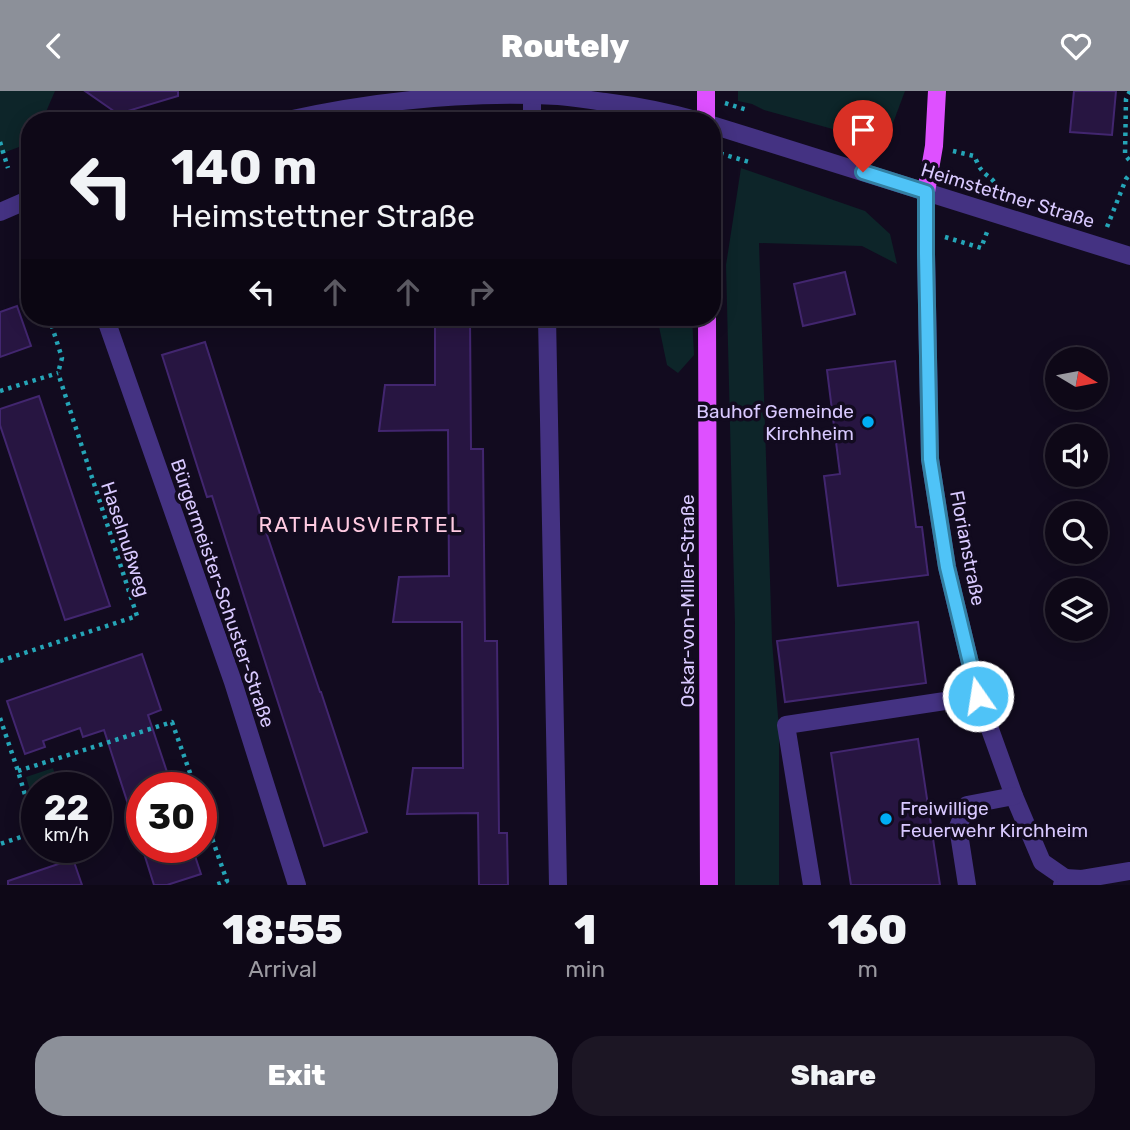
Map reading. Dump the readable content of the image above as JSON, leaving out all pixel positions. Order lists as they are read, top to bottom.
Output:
{
  "streets": {
    "main road": ["Oskar-von-Miller-Straße"],
    "street": ["Heimstettner Straße", "Florianstraße", "Bürgermeister-Schuster-Straße"],
    "path": ["Haselnußweg"]
  },
  "crossings": [
    ["Heimstettner Straße", "Florianstraße"]
  ],
  "districts": ["RATHAUSVIERTEL"],
  "places": ["Bauhof Gemeinde Kirchheim", "Freiwillige Feuerwehr Kirchheim"],
  "north": "right",
  "page": {
    "header": "Routely",
    "turn": ["140 m", "Heimstettner Straße"],
    "speed": "22 km/h",
    "limit": "30",
    "eta": [
      "18:55",
      "Arrival",
      "1",
      "min",
      "160",
      "m"
    ],
    "buttons": ["Exit", "Share"]
  }
}
